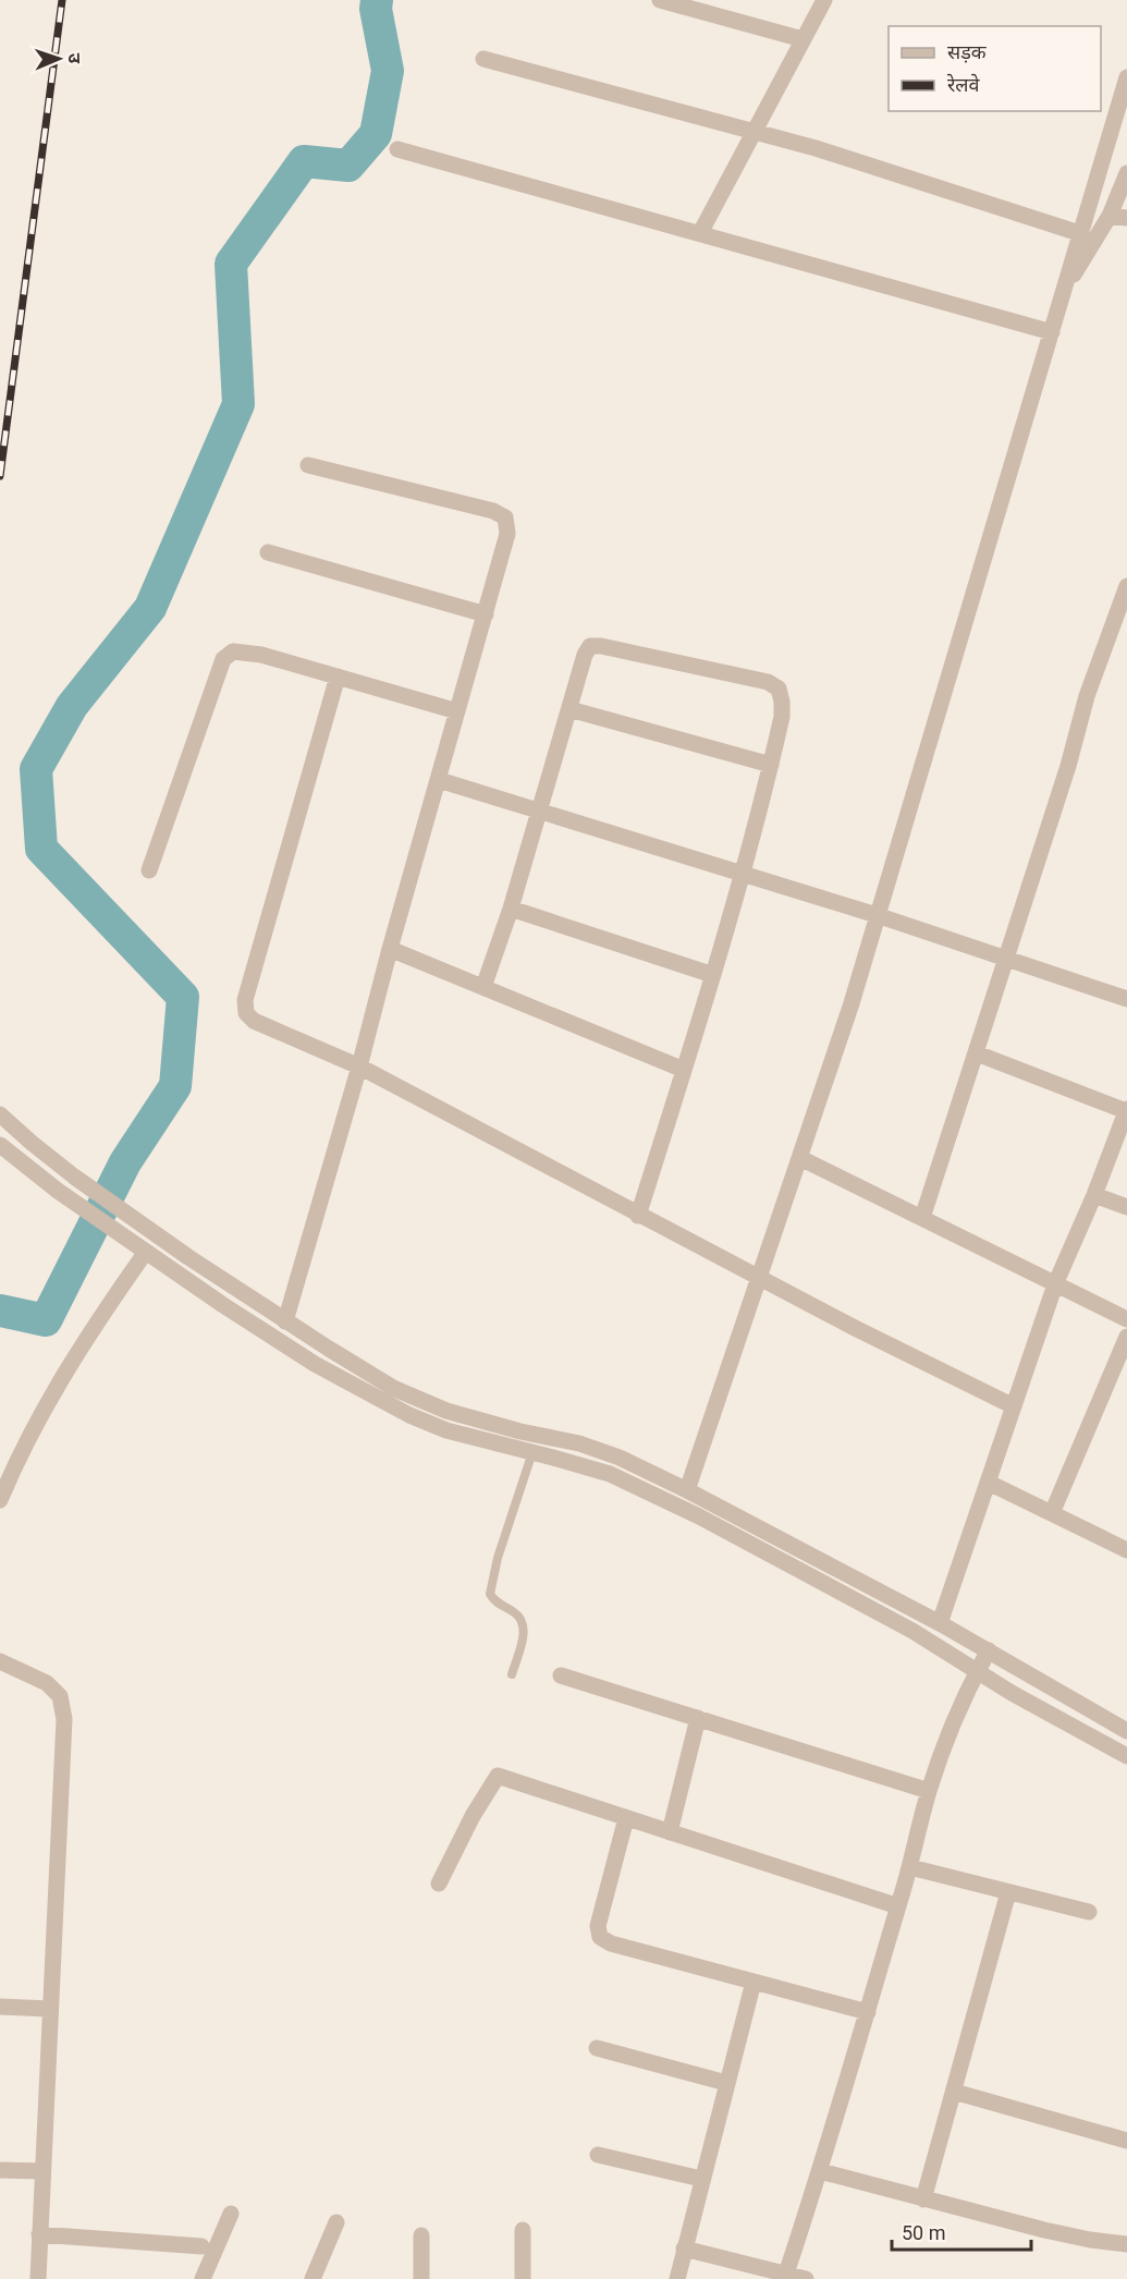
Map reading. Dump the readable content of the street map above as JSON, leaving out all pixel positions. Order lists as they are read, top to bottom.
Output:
{
  "legend": ["सड़क", "रेलवे"],
  "scale_bar": "50 m",
  "north": "right"
}
